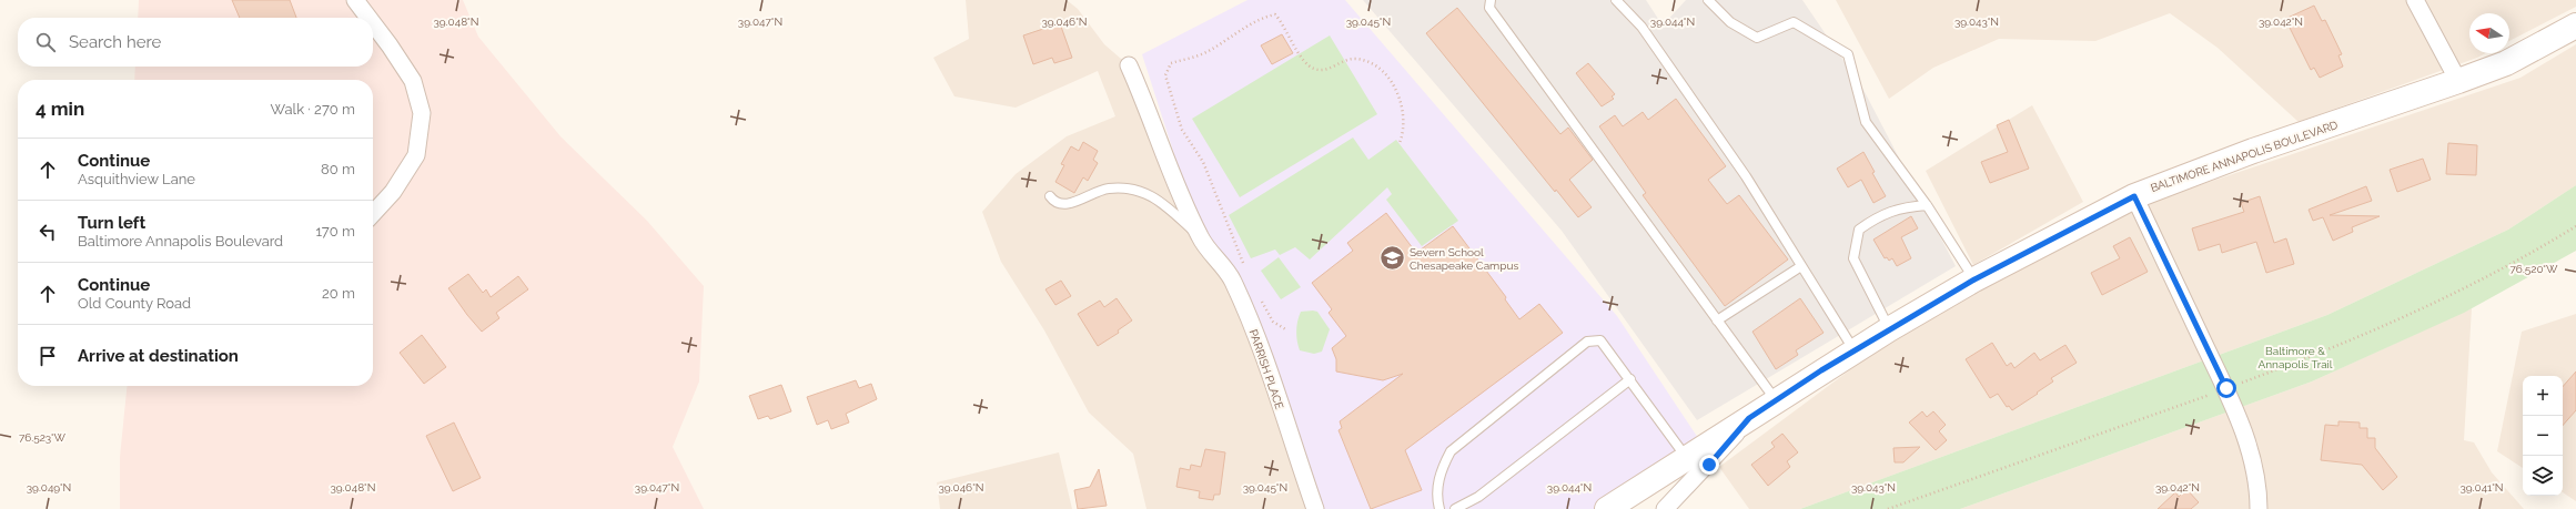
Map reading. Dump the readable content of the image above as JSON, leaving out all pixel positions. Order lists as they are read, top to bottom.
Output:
{
  "streets": {
    "street": ["BALTIMORE ANNAPOLIS BOULEVARD", "PARRISH PLACE"]
  },
  "parks": ["Baltimore & Annapolis Trail"],
  "places": {
    "school or university": ["Severn School Chesapeake Campus"]
  },
  "north": "left",
  "page": {
    "search": "Search here",
    "heading": ["4 min", "Walk · 270 m"],
    "list": [
      ["Continue", "Asquithview Lane", "80 m"],
      ["Turn left", "Baltimore Annapolis Boulevard", "170 m"],
      ["Continue", "Old County Road", "20 m"],
      "Arrive at destination"
    ],
    "map_buttons": ["+", "−"]
  },
  "coordinates": [
    "39.048°N",
    "39.047°N",
    "39.046°N",
    "39.045°N",
    "39.044°N",
    "39.043°N",
    "39.042°N",
    "76.520°W",
    "76.523°W",
    "39.049°N",
    "39.041°N"
  ]
}
